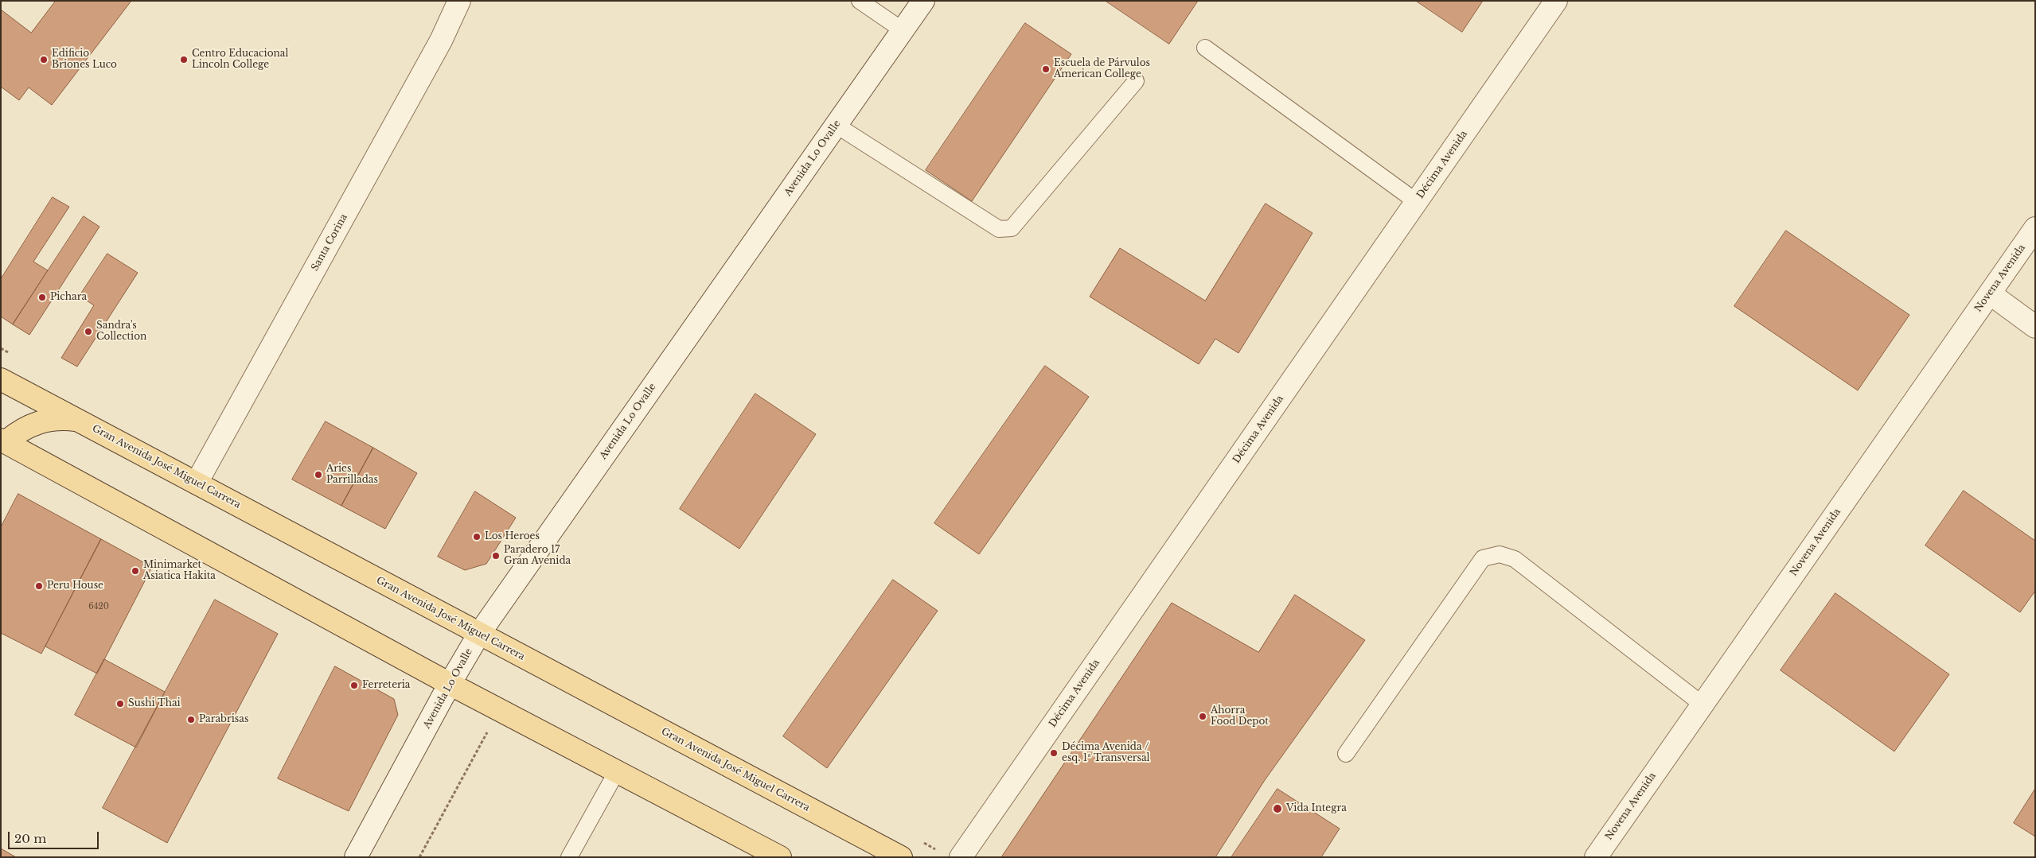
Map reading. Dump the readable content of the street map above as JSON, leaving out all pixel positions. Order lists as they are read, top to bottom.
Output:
{
  "streets": {
    "main road": ["Gran Avenida José Miguel Carrera"],
    "street": [
      "Avenida Lo Ovalle",
      "Décima Avenida",
      "Santa Corina",
      "Novena Avenida"
    ]
  },
  "crossings": [
    ["Avenida Lo Ovalle", "Gran Avenida José Miguel Carrera"],
    ["Santa Corina", "Gran Avenida José Miguel Carrera"]
  ],
  "places": [
    "Edificio Briones Luco",
    "Centro Educacional Lincoln College",
    "Escuela de Párvulos American College",
    "Pichara",
    "Sandra's Collection",
    "Aries Parrilladas",
    "Los Heroes",
    "Paradero 17 Gran Avenida",
    "Minimarket Asiatica Hakita",
    "Peru House",
    "Ferreteria",
    "Sushi Thai",
    "Ahorra Food Depot",
    "Parabrisas",
    "Décima Avenida / esq. 1ª Transversal",
    "Vida Integra"
  ],
  "house_numbers": ["6420"],
  "scale_bar": "20 m"
}
